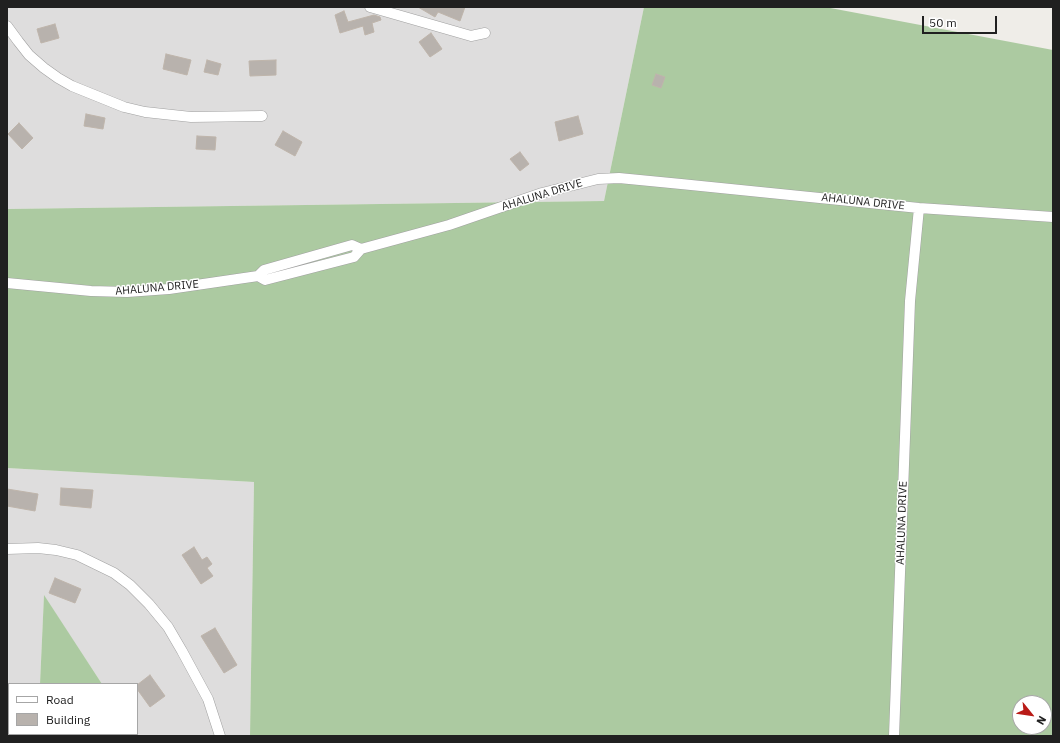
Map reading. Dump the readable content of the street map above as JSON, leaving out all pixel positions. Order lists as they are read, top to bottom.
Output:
{
  "streets": {
    "street": ["AHALUNA DRIVE"]
  },
  "legend": ["Road", "Building"],
  "scale_bar": "50 m",
  "north": "bottom right"
}
